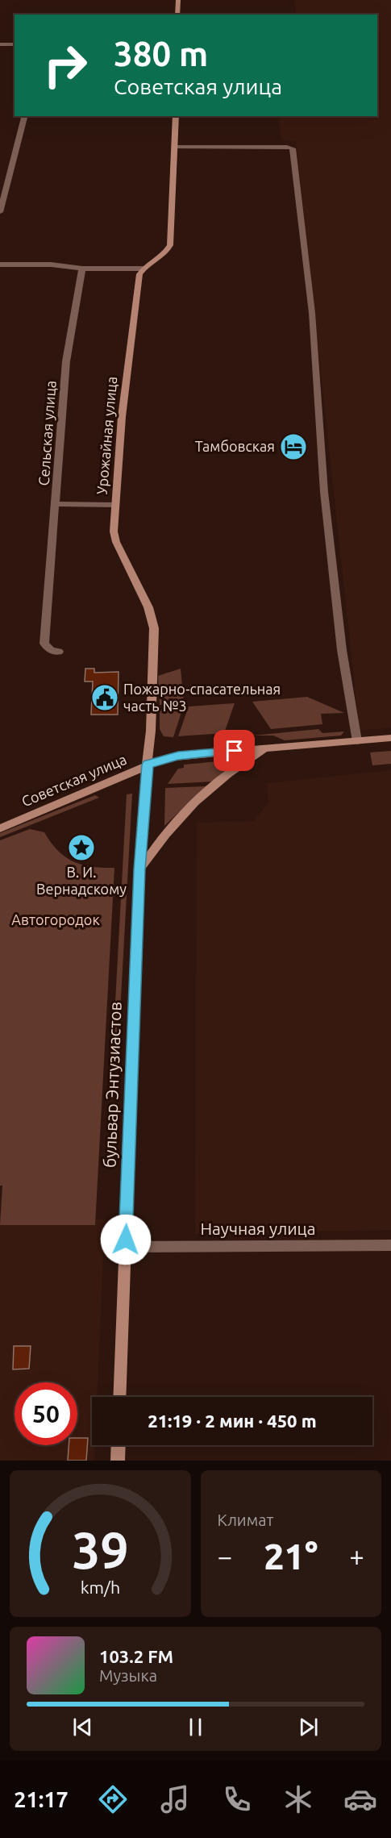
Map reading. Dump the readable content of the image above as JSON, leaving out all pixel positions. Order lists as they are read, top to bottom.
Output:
{
  "streets": {
    "street": [
      "Сельская улица",
      "Урожайная улица",
      "Советская улица",
      "бульвар Энтузиастов",
      "Научная улица"
    ]
  },
  "crossings": [
    ["Урожайная улица", "Советская улица"],
    ["Урожайная улица", "бульвар Энтузиастов"],
    ["Советская улица", "бульвар Энтузиастов"],
    ["бульвар Энтузиастов", "Научная улица"]
  ],
  "parks": ["Автогородок"],
  "places": {
    "hotel": ["Тамбовская"],
    "public building": ["Пожарно-спасательная часть №3"],
    "place": ["В. И. Вернадскому"]
  },
  "page": {
    "turn": ["380 m", "Советская улица"],
    "limit": "50",
    "trip": "21:19 · 2 мин · 450 m",
    "tile": "Климат",
    "heat": ["−", "21°", "+"],
    "song": ["103.2 FM", "Музыка"],
    "tabs": "21:17",
    "gauge": ["39", "km/h"]
  }
}
